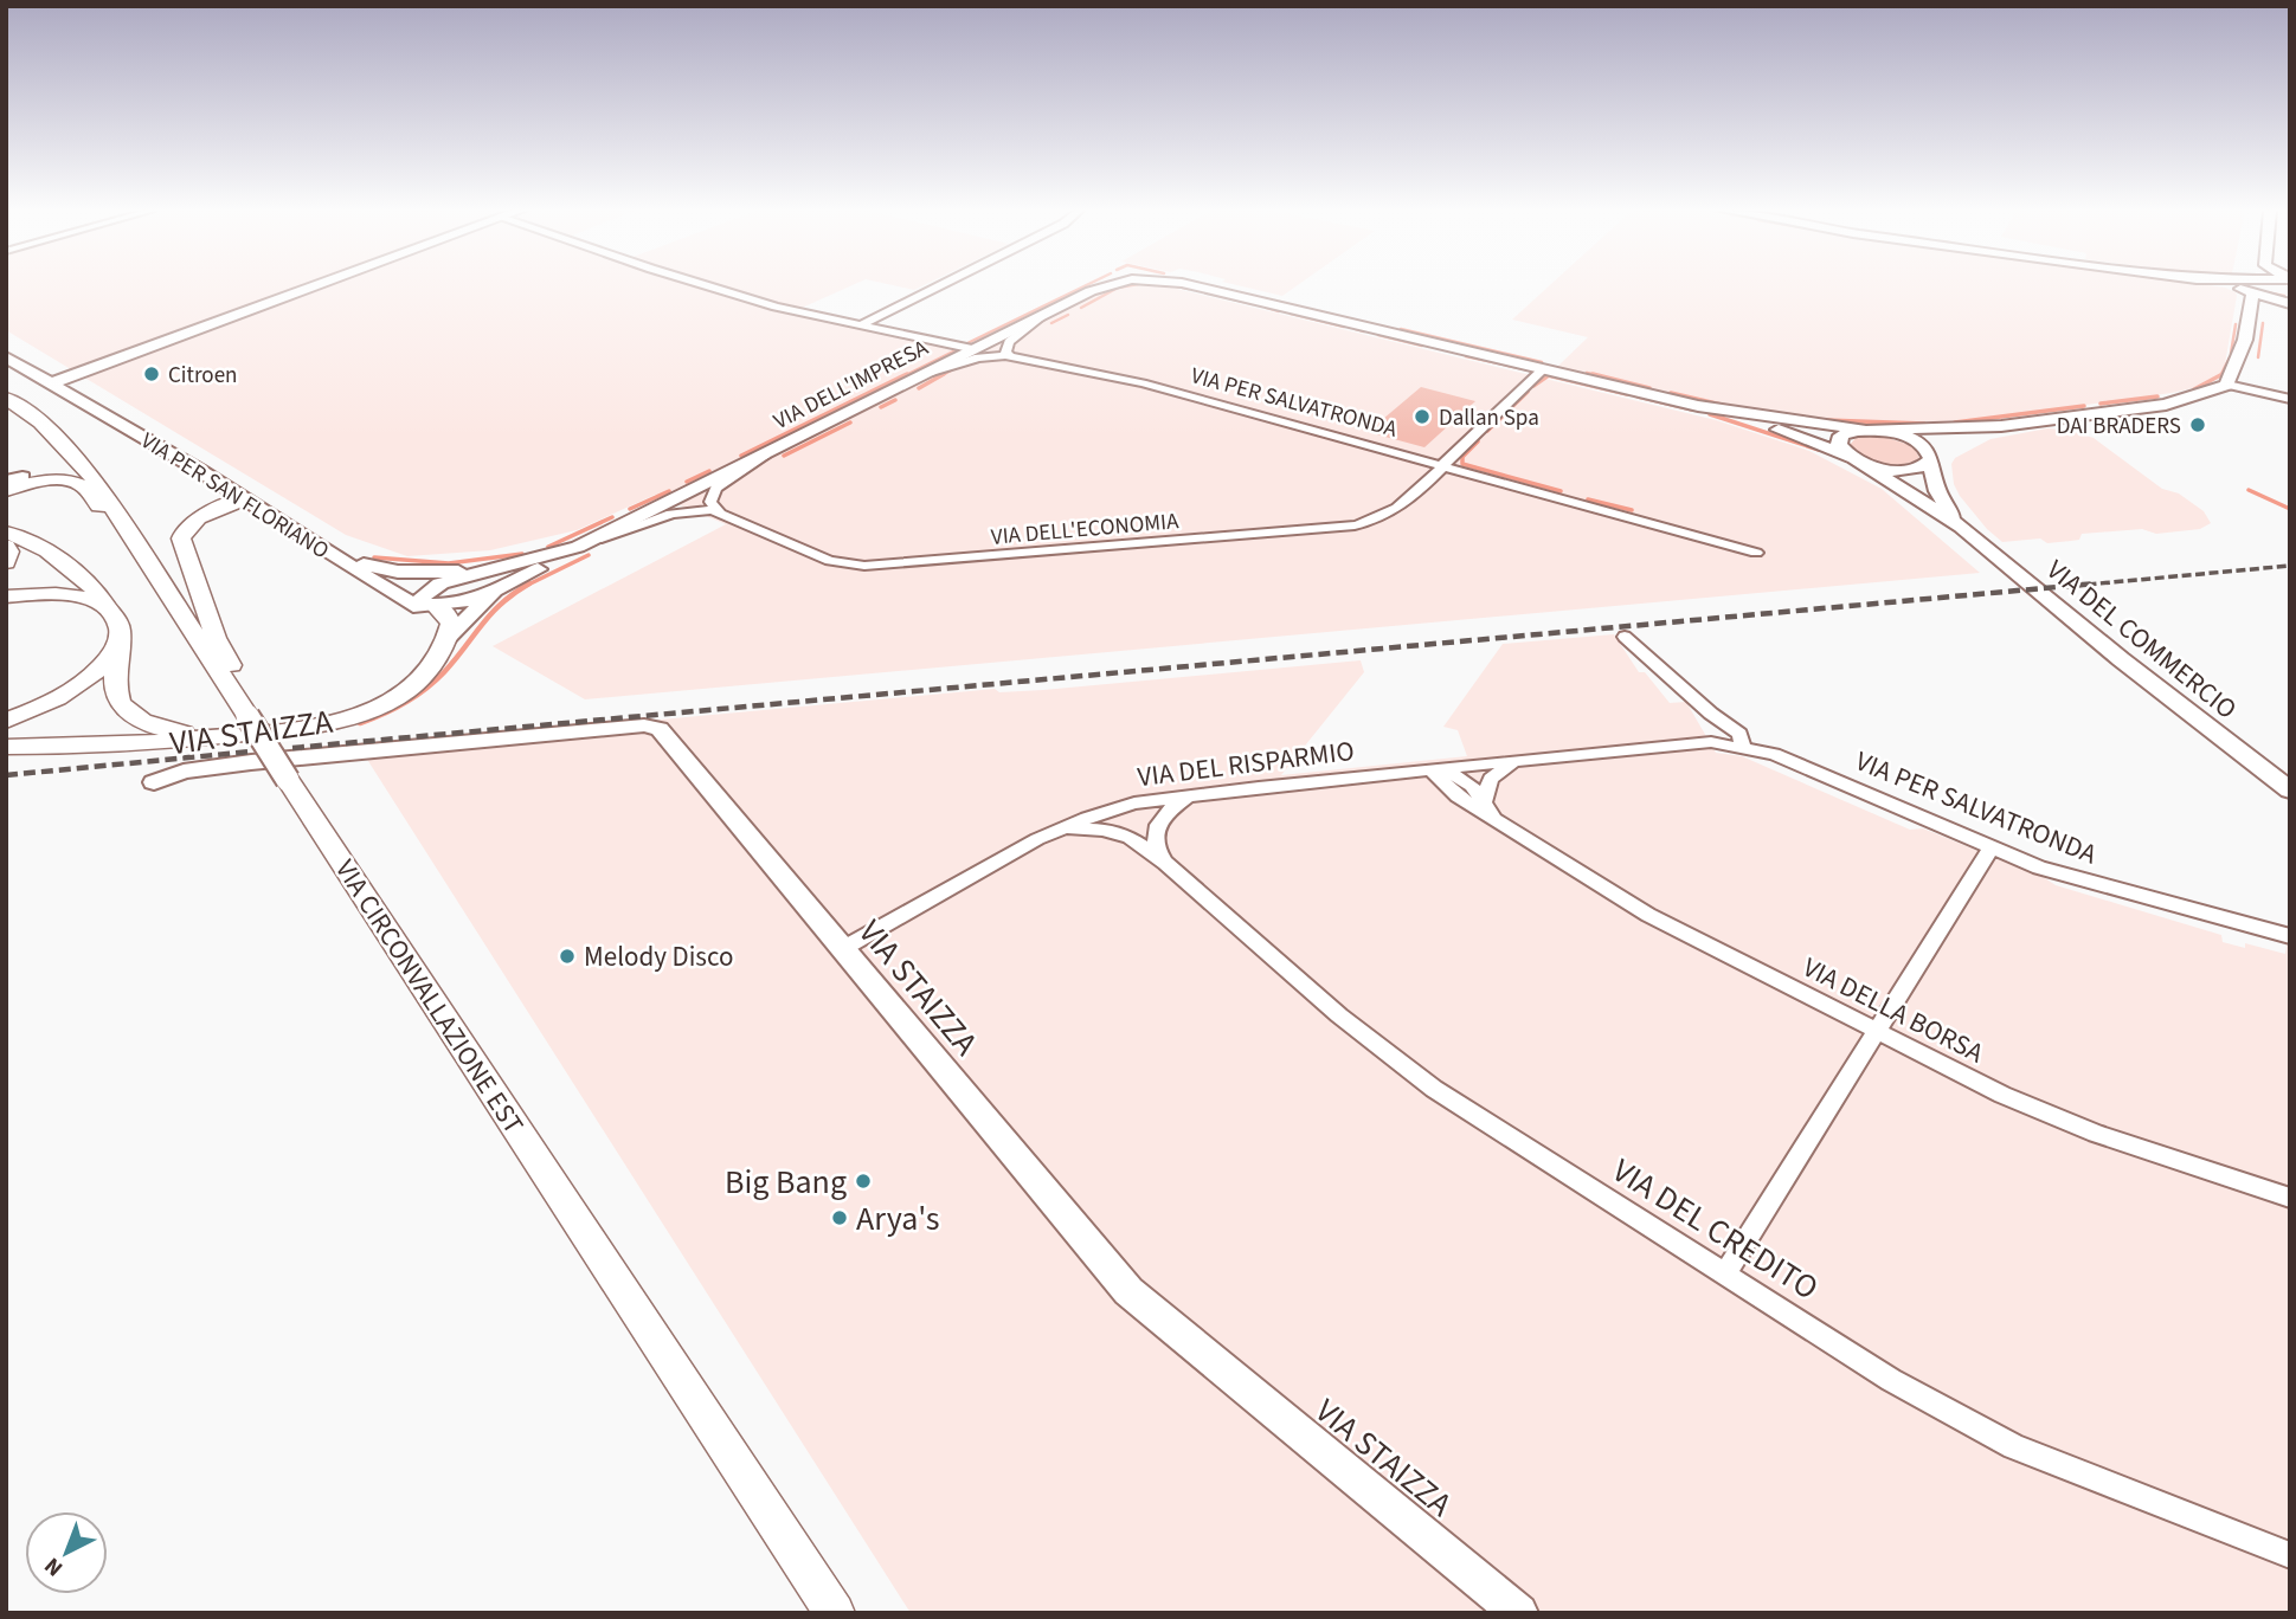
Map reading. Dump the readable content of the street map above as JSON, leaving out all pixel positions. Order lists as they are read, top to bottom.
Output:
{
  "streets": {
    "main road": ["VIA CIRCONVALLAZIONE EST"],
    "street": [
      "VIA DELL'IMPRESA",
      "VIA PER SALVATRONDA",
      "VIA PER SAN FLORIANO",
      "VIA DELL'ECONOMIA",
      "VIA DEL COMMERCIO",
      "VIA STAIZZA",
      "VIA DEL RISPARMIO",
      "VIA DELLA BORSA",
      "VIA DEL CREDITO"
    ]
  },
  "crossings": [
    ["VIA DELL'IMPRESA", "VIA PER SALVATRONDA"],
    ["VIA DELL'IMPRESA", "VIA DELL'ECONOMIA"],
    ["VIA PER SALVATRONDA", "VIA DELL'ECONOMIA"],
    ["VIA PER SALVATRONDA", "VIA DEL RISPARMIO"],
    ["VIA STAIZZA", "VIA DEL RISPARMIO"],
    ["VIA DEL RISPARMIO", "VIA DELLA BORSA"],
    ["VIA DEL RISPARMIO", "VIA DEL CREDITO"]
  ],
  "places": [
    "Citroen",
    "Dallan Spa",
    "DAI BRADERS",
    "Melody Disco",
    "Big Bang",
    "Arya's"
  ],
  "north": "bottom left"
}
